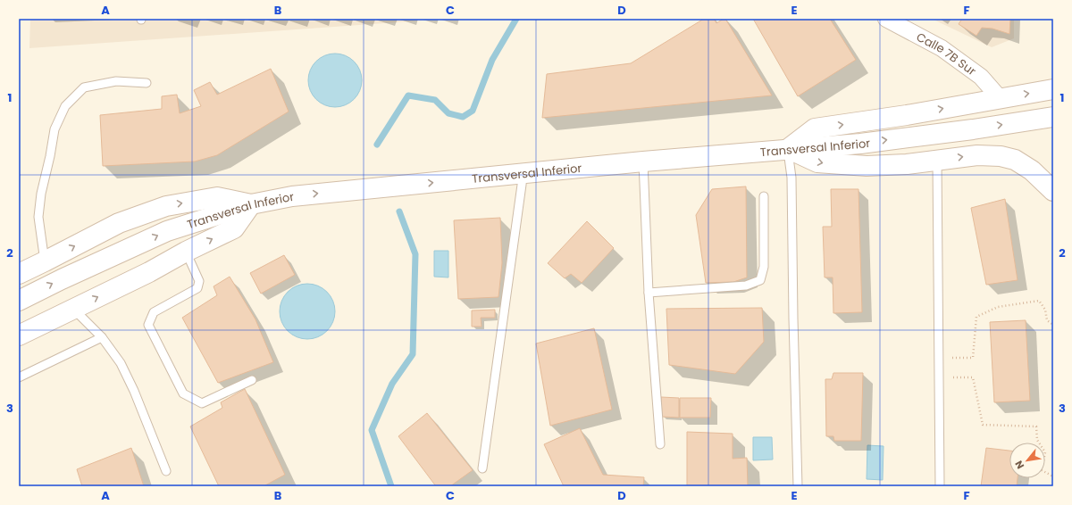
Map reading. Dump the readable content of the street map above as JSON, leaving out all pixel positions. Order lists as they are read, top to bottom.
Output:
{
  "streets": {
    "main road": ["Transversal Inferior"],
    "street": ["Calle 7B Sur"]
  },
  "north": "bottom left",
  "grid": {
    "columns": [
      "A",
      "B",
      "C",
      "D",
      "E",
      "F"
    ],
    "rows": ["1", "2", "3"]
  }
}
